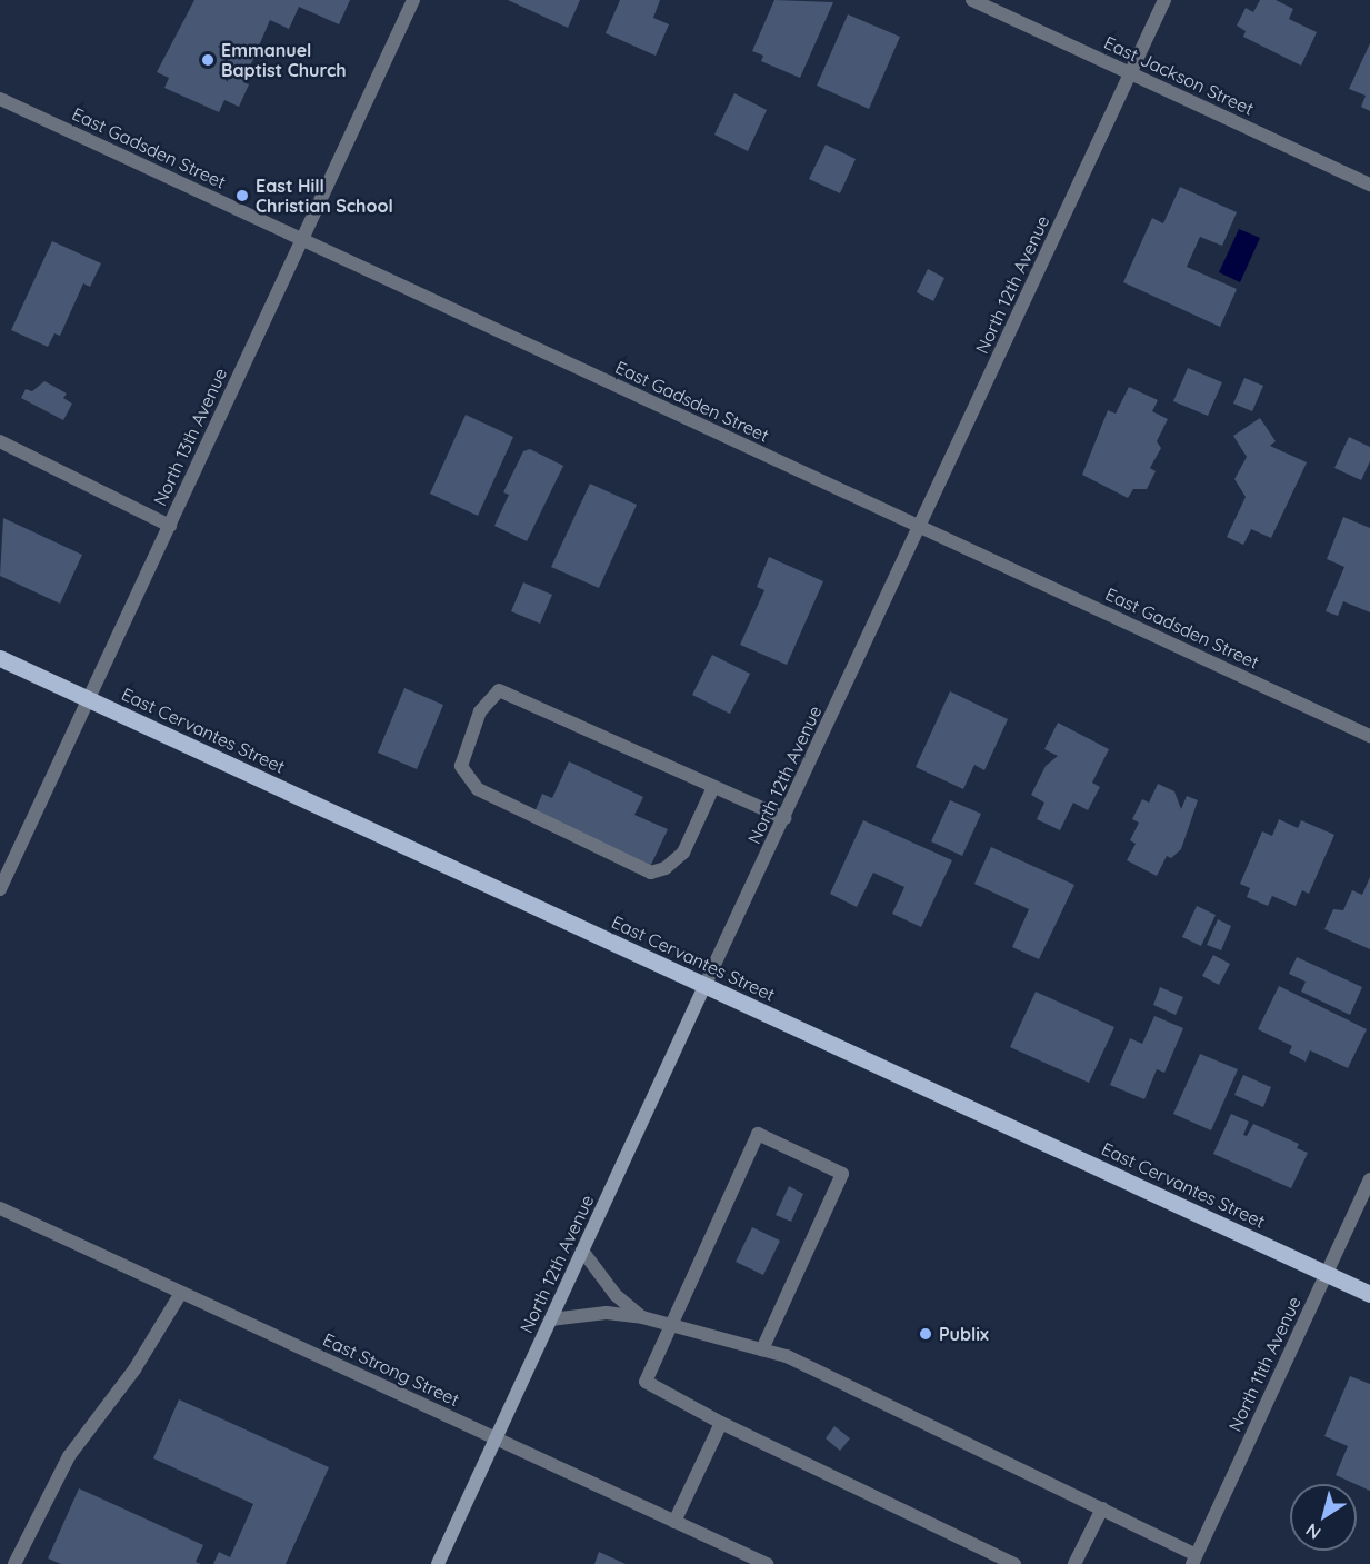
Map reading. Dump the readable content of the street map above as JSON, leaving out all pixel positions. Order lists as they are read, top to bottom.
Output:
{
  "streets": {
    "main road": ["East Cervantes Street"],
    "street": [
      "East Jackson Street",
      "East Gadsden Street",
      "North 12th Avenue",
      "North 13th Avenue",
      "North 11th Avenue",
      "East Strong Street"
    ]
  },
  "crossings": [
    ["East Jackson Street", "North 12th Avenue"],
    ["East Gadsden Street", "North 12th Avenue"],
    ["East Gadsden Street", "North 13th Avenue"],
    ["North 12th Avenue", "East Cervantes Street"],
    ["North 12th Avenue", "East Strong Street"],
    ["North 13th Avenue", "East Cervantes Street"],
    ["East Cervantes Street", "North 11th Avenue"]
  ],
  "places": ["Emmanuel Baptist Church", "East Hill Christian School", "Publix"],
  "north": "bottom left"
}
